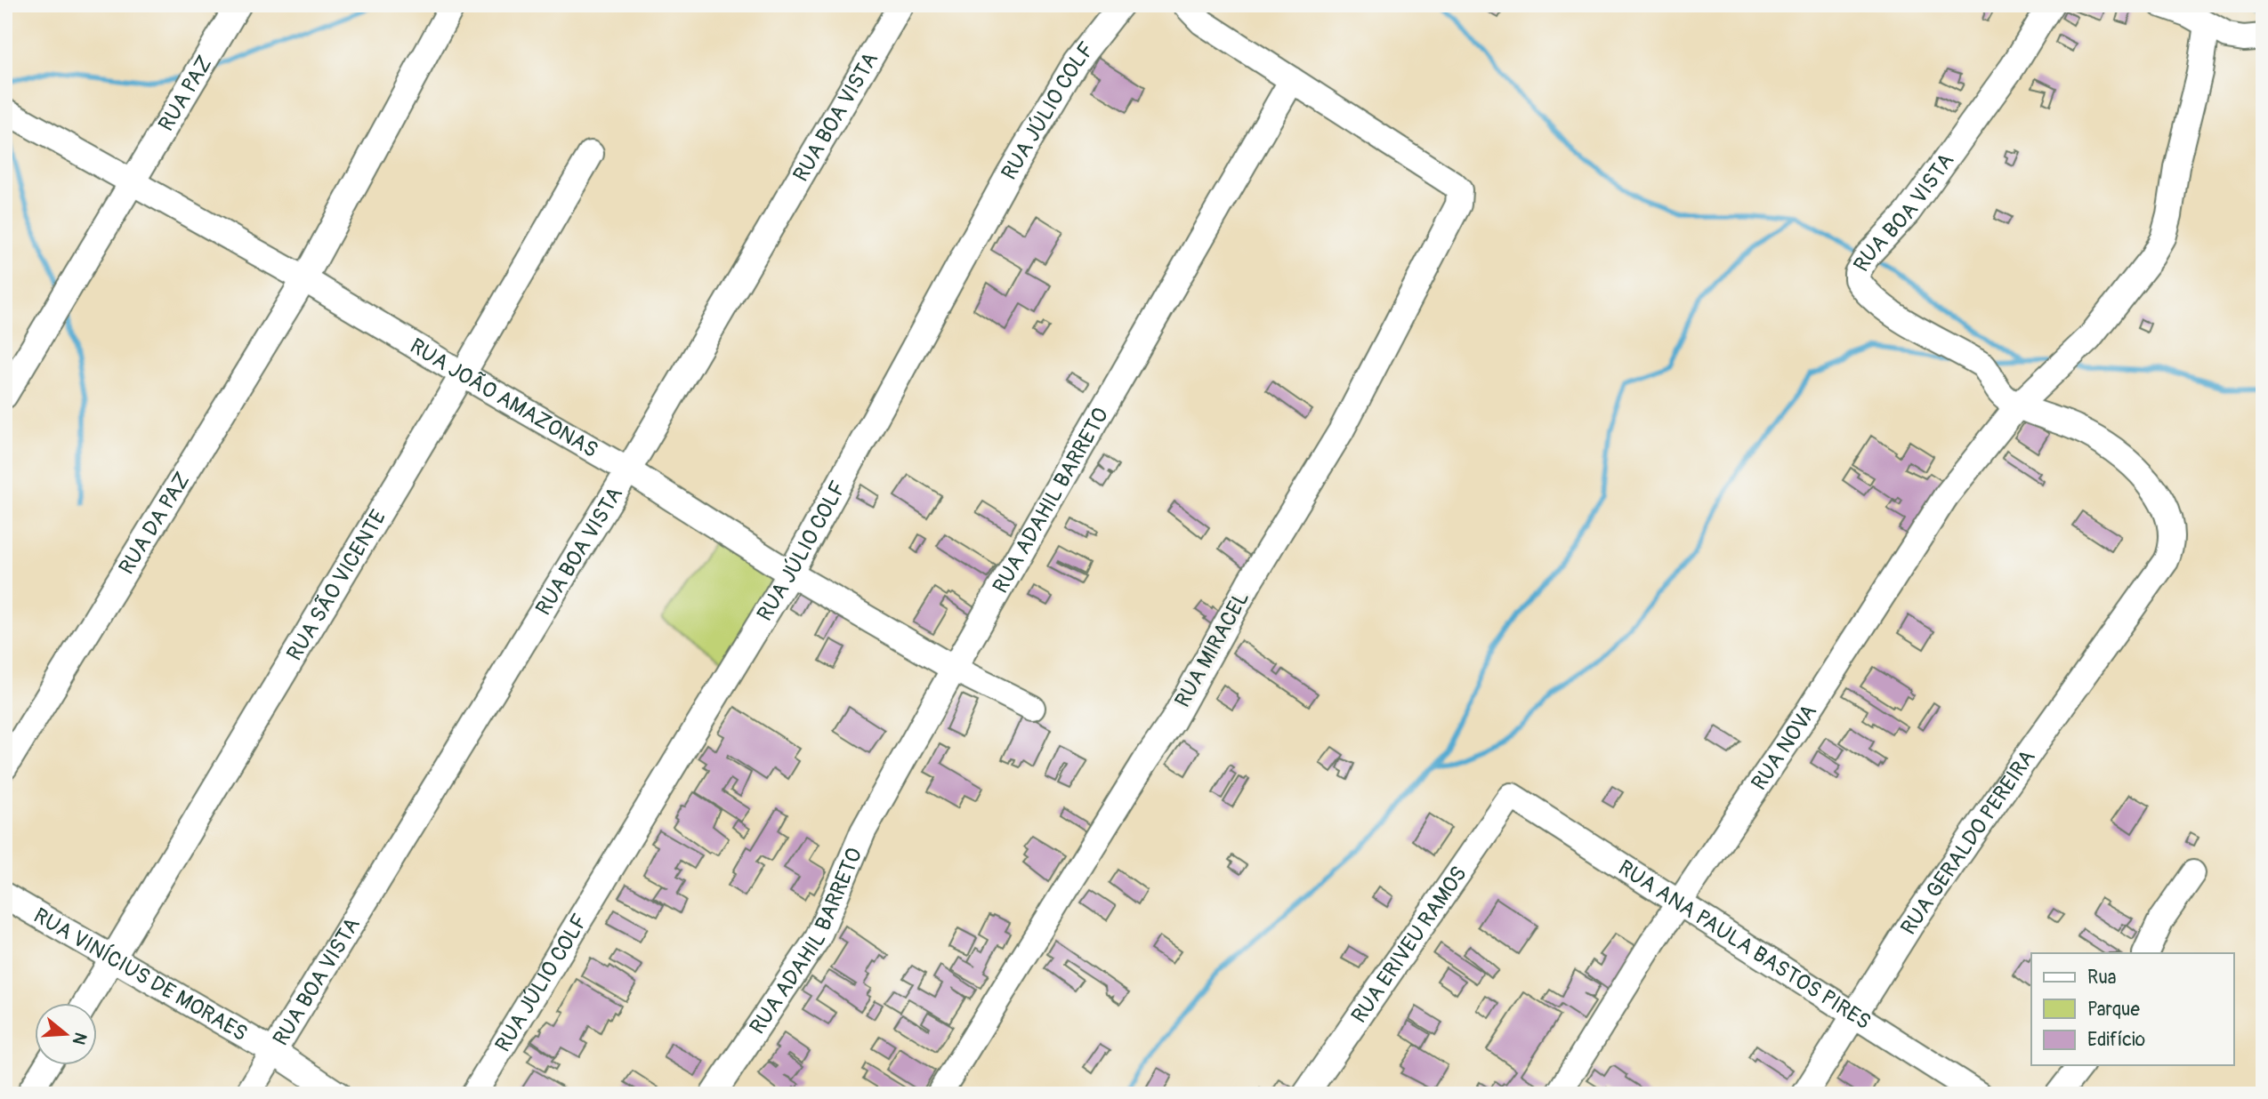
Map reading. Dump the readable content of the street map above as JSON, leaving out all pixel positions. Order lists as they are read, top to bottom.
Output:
{
  "streets": {
    "street": [
      "RUA PAZ",
      "RUA JÚLIO COLF",
      "RUA BOA VISTA",
      "RUA JOÃO AMAZONAS",
      "RUA ADAHIL BARRETO",
      "RUA DA PAZ",
      "RUA SÃO VICENTE",
      "RUA MIRACEL",
      "RUA NOVA",
      "RUA GERALDO PEREIRA",
      "RUA ERIVEU RAMOS",
      "RUA ANA PAULA BASTOS PIRES",
      "RUA VINÍCIUS DE MORAES"
    ]
  },
  "crossings": [
    ["RUA PAZ", "RUA JOÃO AMAZONAS"],
    ["RUA JÚLIO COLF", "RUA JOÃO AMAZONAS"],
    ["RUA BOA VISTA", "RUA JOÃO AMAZONAS"],
    ["RUA BOA VISTA", "RUA NOVA"],
    ["RUA BOA VISTA", "RUA GERALDO PEREIRA"],
    ["RUA BOA VISTA", "RUA VINÍCIUS DE MORAES"],
    ["RUA JOÃO AMAZONAS", "RUA ADAHIL BARRETO"],
    ["RUA JOÃO AMAZONAS", "RUA DA PAZ"],
    ["RUA JOÃO AMAZONAS", "RUA SÃO VICENTE"],
    ["RUA ADAHIL BARRETO", "RUA MIRACEL"],
    ["RUA SÃO VICENTE", "RUA VINÍCIUS DE MORAES"],
    ["RUA NOVA", "RUA GERALDO PEREIRA"],
    ["RUA NOVA", "RUA ANA PAULA BASTOS PIRES"],
    ["RUA GERALDO PEREIRA", "RUA ANA PAULA BASTOS PIRES"],
    ["RUA ERIVEU RAMOS", "RUA ANA PAULA BASTOS PIRES"]
  ],
  "legend": ["Rua", "Parque", "Edifício"],
  "north": "right"
}
